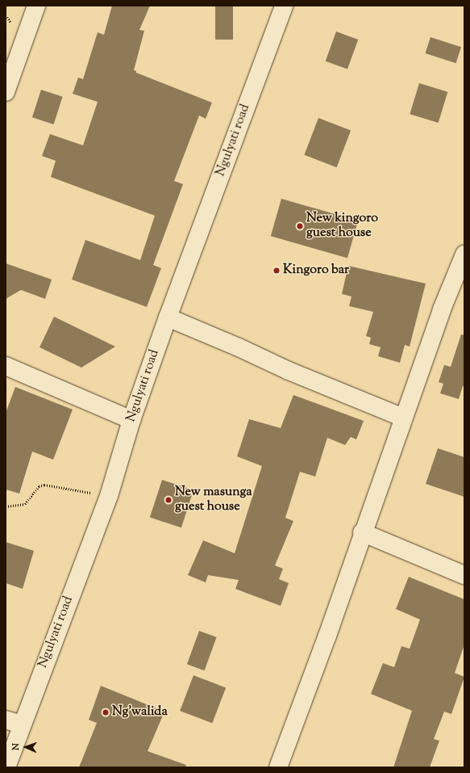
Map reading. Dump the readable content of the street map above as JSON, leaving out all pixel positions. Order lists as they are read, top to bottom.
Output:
{
  "streets": {
    "street": ["Ngulyati road"]
  },
  "places": [
    "New kingoro guest house",
    "Kingoro bar",
    "New masunga guest house",
    "Ng'walida"
  ],
  "north": "left"
}
